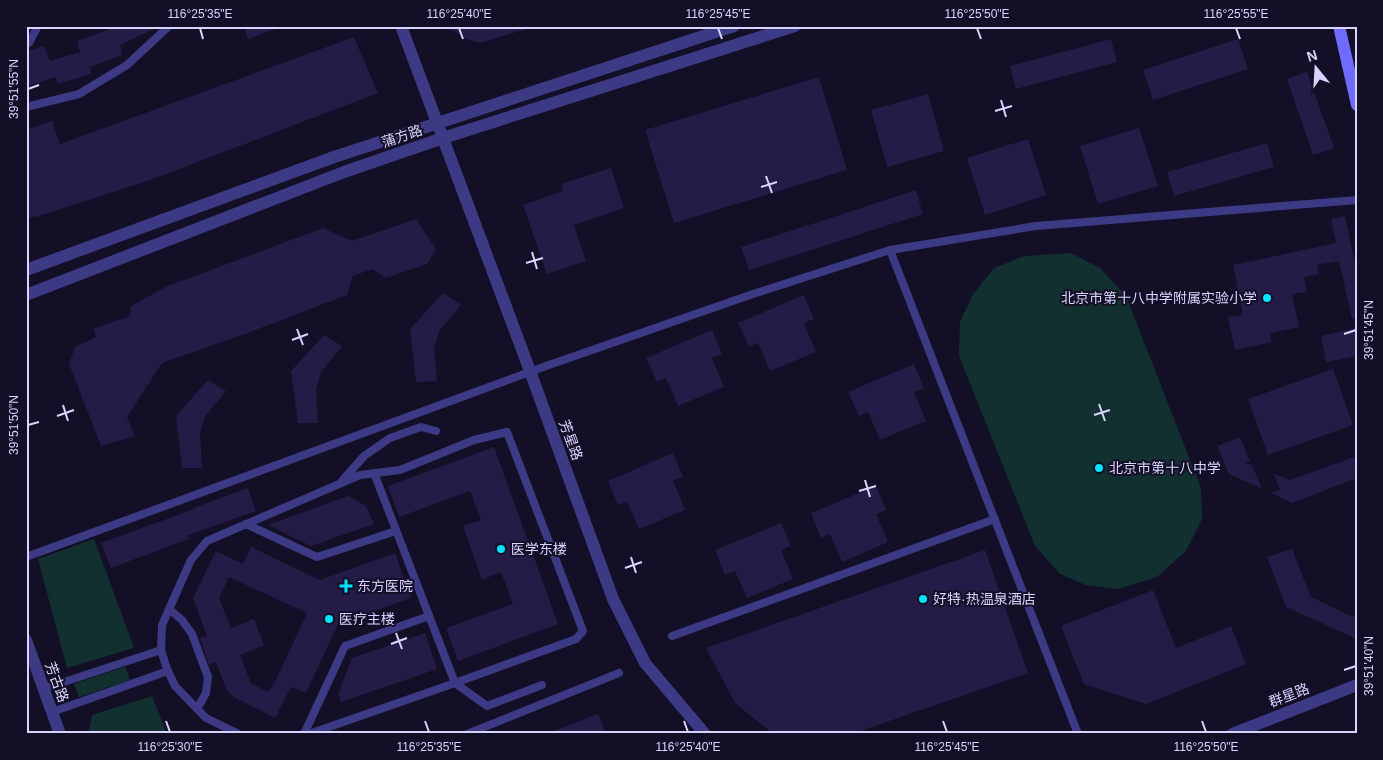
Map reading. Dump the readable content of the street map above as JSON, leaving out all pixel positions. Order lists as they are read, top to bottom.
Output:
{
  "streets": {
    "street": [
      "蒲方路",
      "芳星路",
      "芳古路",
      "群星路"
    ]
  },
  "crossings": [
    ["蒲方路", "芳星路"]
  ],
  "places": {
    "other": [
      "北京市第十八中学附属实验小学",
      "北京市第十八中学",
      "医学东楼",
      "好特·热温泉酒店",
      "医疗主楼"
    ],
    "health": ["东方医院"]
  },
  "north": "top",
  "coordinates": [
    "116°25'35\"E",
    "116°25'40\"E",
    "116°25'45\"E",
    "116°25'50\"E",
    "116°25'55\"E",
    "39°51'55\"N",
    "39°51'45\"N",
    "39°51'50\"N",
    "39°51'40\"N",
    "116°25'30\"E"
  ]
}
